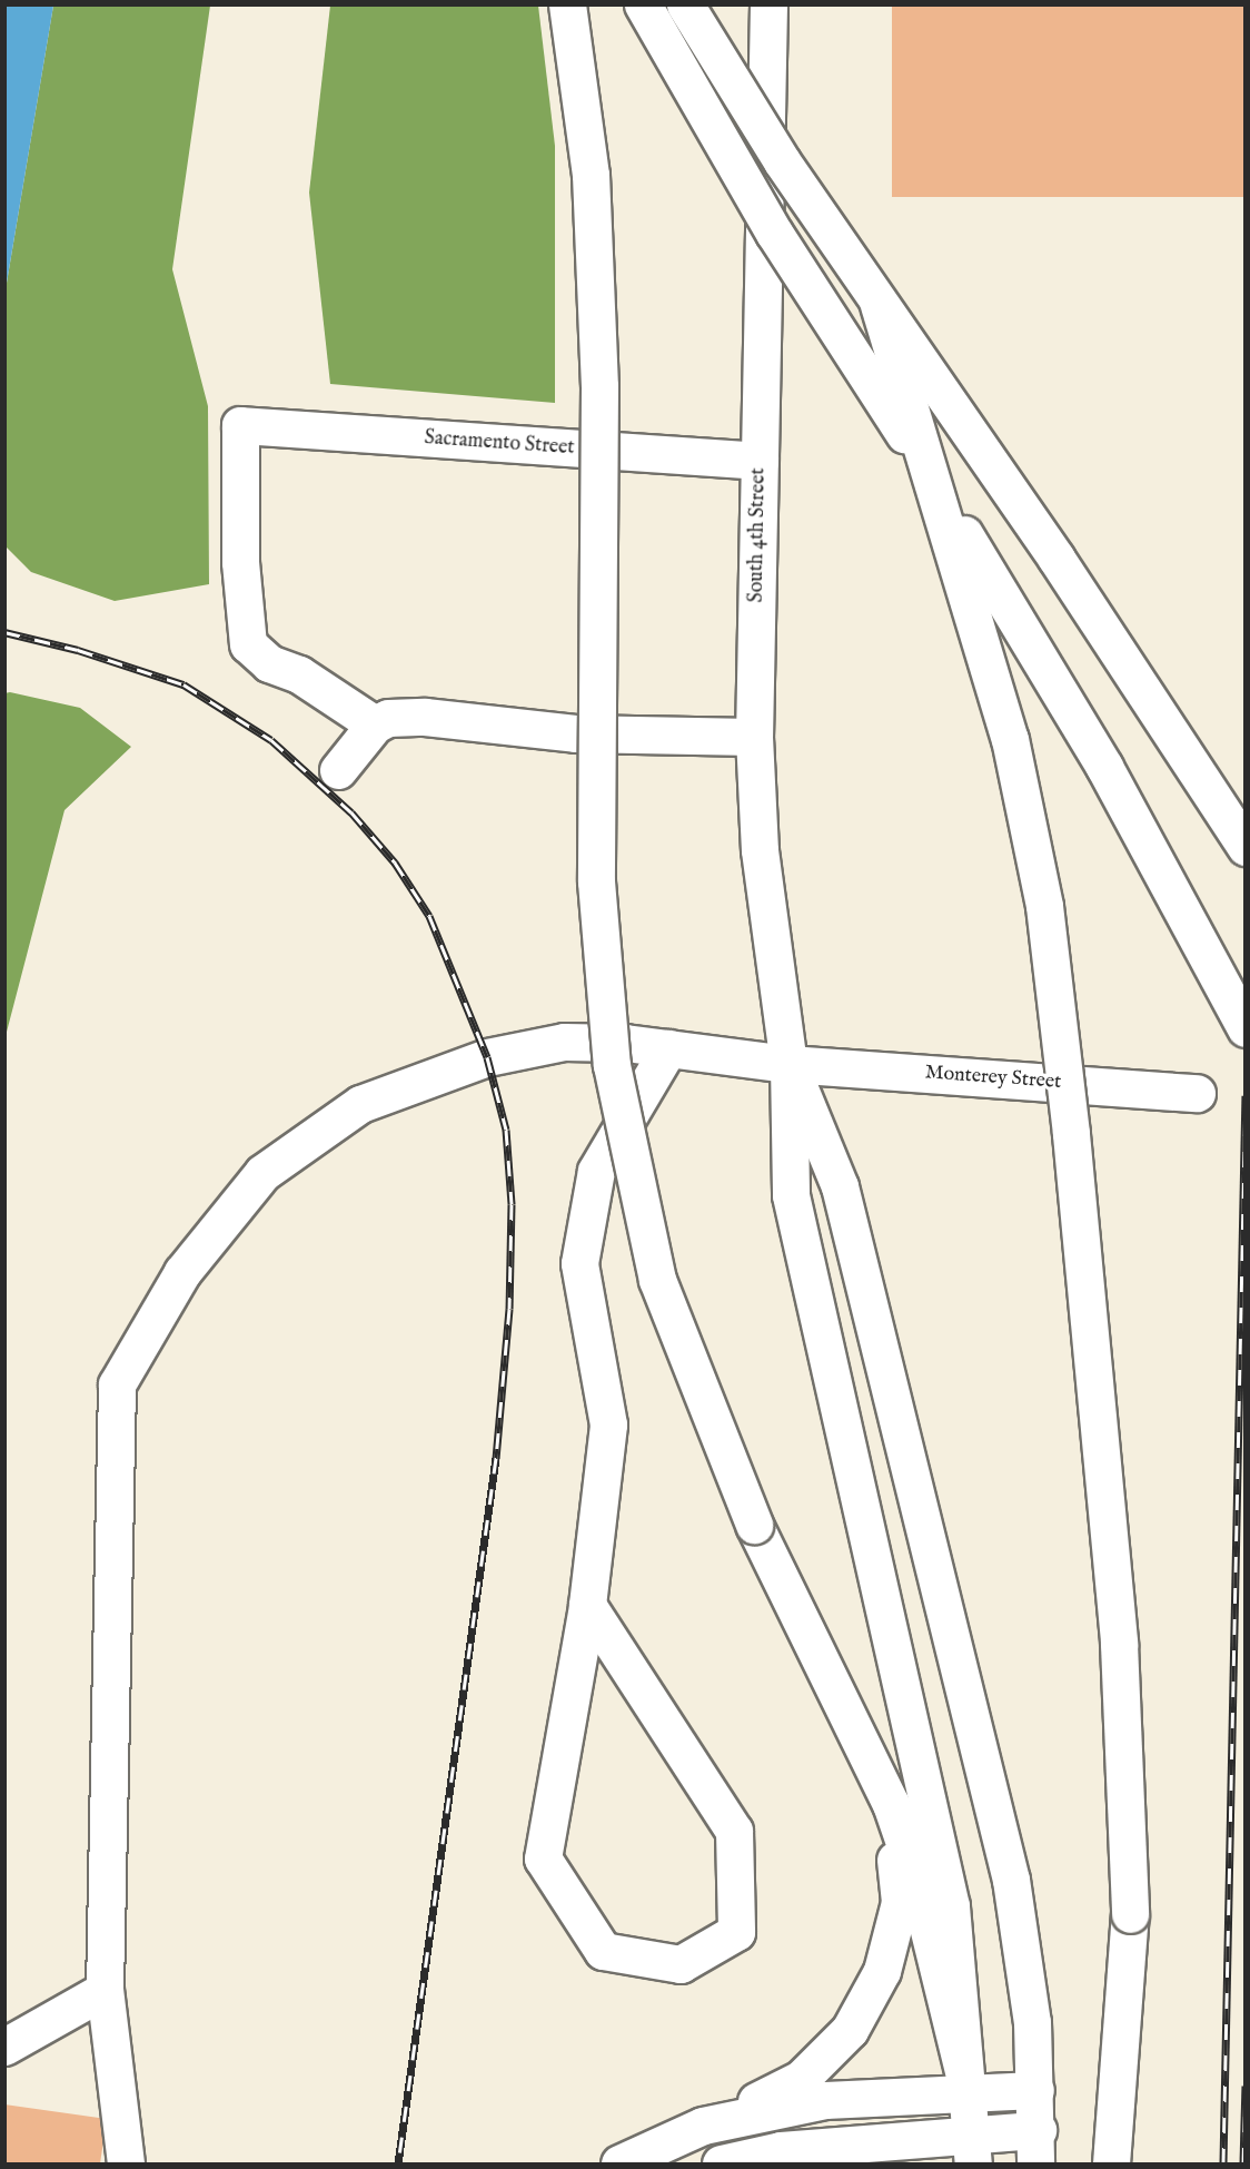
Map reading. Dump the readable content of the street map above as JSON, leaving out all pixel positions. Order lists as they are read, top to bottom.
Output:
{
  "streets": {
    "main road": ["Sacramento Street", "South 4th Street", "Monterey Street"]
  },
  "crossings": [
    ["Sacramento Street", "South 4th Street"],
    ["South 4th Street", "Monterey Street"]
  ]
}
